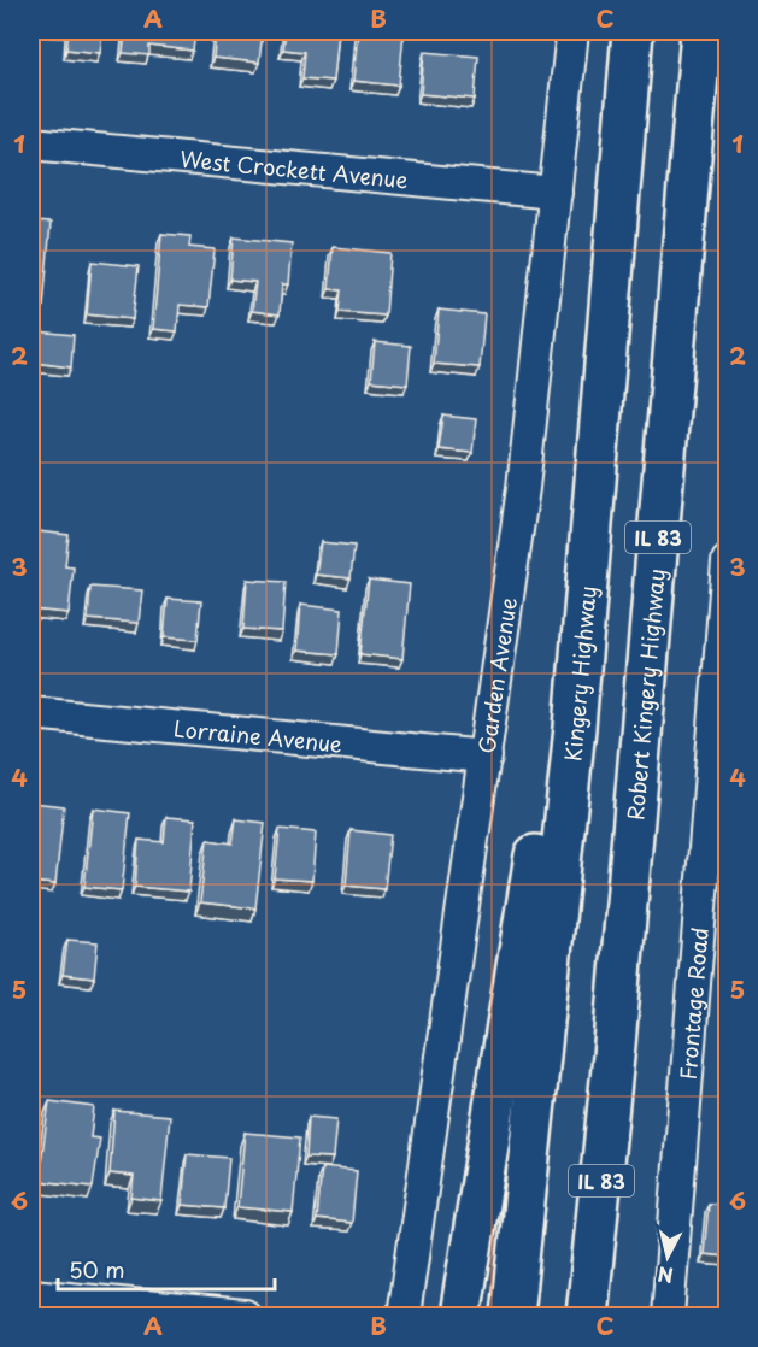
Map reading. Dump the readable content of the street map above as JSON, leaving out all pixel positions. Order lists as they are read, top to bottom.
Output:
{
  "streets": {
    "highway": ["IL 83", "Kingery Highway", "Robert Kingery Highway"],
    "street": [
      "West Crockett Avenue",
      "Garden Avenue",
      "Lorraine Avenue",
      "Frontage Road"
    ]
  },
  "crossings": [
    ["West Crockett Avenue", "Garden Avenue"],
    ["Garden Avenue", "Lorraine Avenue"]
  ],
  "scale_bar": "50 m",
  "north": "bottom",
  "grid": {
    "columns": ["A", "B", "C"],
    "rows": [
      "1",
      "2",
      "3",
      "4",
      "5",
      "6"
    ]
  }
}
